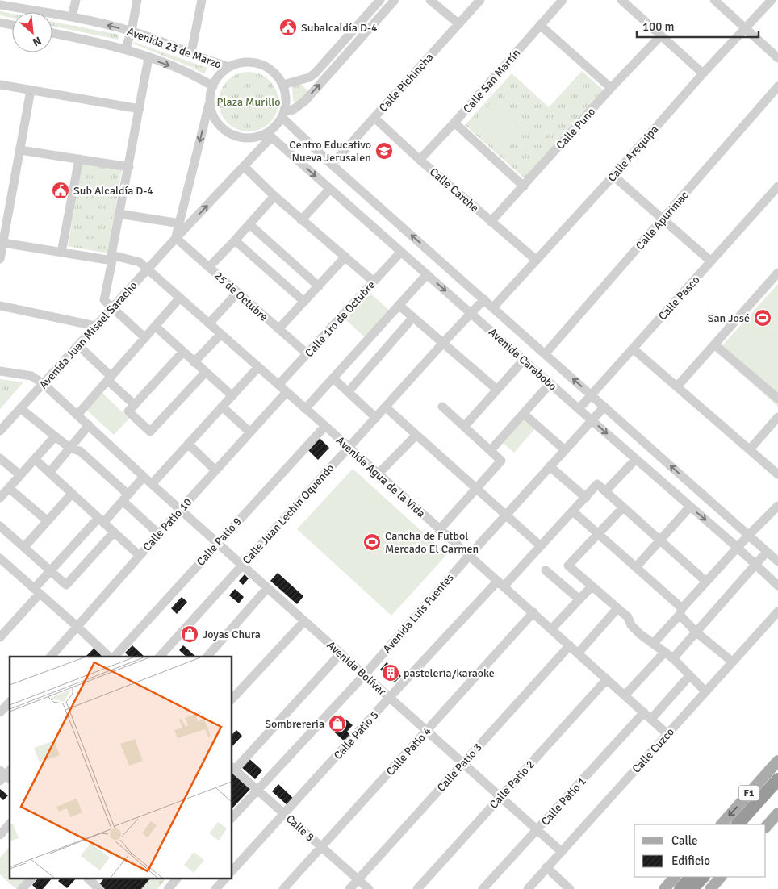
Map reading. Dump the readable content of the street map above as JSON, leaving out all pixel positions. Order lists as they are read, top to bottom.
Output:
{
  "streets": {
    "highway": ["F1"],
    "street": [
      "Avenida 23 de Marzo",
      "Calle San Martín",
      "Calle Pichincha",
      "Calle Puno",
      "Calle Arequipa",
      "Calle Carche",
      "Calle Apurimac",
      "25 de Octubre",
      "Calle Pasco",
      "Calle 1ro de Octubre",
      "Avenida Juan Misael Saracho",
      "Avenida Carabobo",
      "Avenida Agua de la Vida",
      "Calle Juan Lechin Oquendo",
      "Calle Patio 10",
      "Calle Patio 9",
      "Avenida Luis Fuentes",
      "Avenida Bolívar",
      "Calle Patio 5",
      "Calle Cuzco",
      "Calle Patio 4",
      "Calle Patio 3",
      "Calle Patio 2",
      "Calle Patio 1",
      "Calle 8"
    ]
  },
  "crossings": [
    ["Avenida 23 de Marzo", "Avenida Juan Misael Saracho"],
    ["Avenida 23 de Marzo", "Avenida Carabobo"],
    ["Calle San Martín", "Calle Carche"],
    ["Calle Pichincha", "Calle Carche"],
    ["Calle Pichincha", "Avenida Carabobo"],
    ["Calle Puno", "Calle Carche"],
    ["Calle Arequipa", "Calle Carche"],
    ["Calle Arequipa", "Avenida Carabobo"],
    ["Calle Apurimac", "Avenida Carabobo"],
    ["25 de Octubre", "Calle 1ro de Octubre"],
    ["25 de Octubre", "Avenida Juan Misael Saracho"],
    ["Calle Pasco", "Avenida Carabobo"],
    ["Calle 1ro de Octubre", "Avenida Carabobo"],
    ["Calle 1ro de Octubre", "Avenida Agua de la Vida"],
    ["Avenida Juan Misael Saracho", "Avenida Carabobo"],
    ["Avenida Juan Misael Saracho", "Avenida Agua de la Vida"],
    ["Avenida Carabobo", "Calle Juan Lechin Oquendo"],
    ["Avenida Carabobo", "Avenida Luis Fuentes"],
    ["Avenida Agua de la Vida", "Calle Juan Lechin Oquendo"],
    ["Avenida Agua de la Vida", "Calle Patio 10"],
    ["Avenida Agua de la Vida", "Calle Patio 9"],
    ["Avenida Agua de la Vida", "Avenida Luis Fuentes"],
    ["Avenida Agua de la Vida", "Calle Patio 5"],
    ["Avenida Agua de la Vida", "Calle Cuzco"],
    ["Avenida Agua de la Vida", "Calle Patio 4"],
    ["Avenida Agua de la Vida", "Calle Patio 3"],
    ["Avenida Agua de la Vida", "Calle Patio 2"],
    ["Avenida Agua de la Vida", "Calle Patio 1"],
    ["Calle Juan Lechin Oquendo", "Avenida Bolívar"],
    ["Calle Patio 10", "Avenida Bolívar"],
    ["Calle Patio 9", "Avenida Bolívar"],
    ["Avenida Luis Fuentes", "Avenida Bolívar"],
    ["Avenida Luis Fuentes", "Calle 8"],
    ["Avenida Bolívar", "Calle Patio 5"],
    ["Avenida Bolívar", "Calle Cuzco"],
    ["Avenida Bolívar", "Calle Patio 4"],
    ["Avenida Bolívar", "Calle Patio 3"],
    ["Avenida Bolívar", "Calle Patio 2"],
    ["Avenida Bolívar", "Calle Patio 1"],
    ["Calle Patio 5", "Calle 8"],
    ["Calle Patio 4", "Calle 8"],
    ["Calle Patio 3", "Calle 8"]
  ],
  "parks": ["Plaza Murillo"],
  "places": {
    "public building": ["Subalcaldía D-4", "Sub Alcaldía D-4"],
    "school or university": ["Centro Educativo Nueva Jerusalen"],
    "sports": ["San José", "Cancha de Futbol Mercado El Carmen"],
    "shop": ["Joyas Chura", "Sombrereria"],
    "building": ["pasteleria/karaoke"]
  },
  "legend": ["Calle", "Edificio"],
  "scale_bar": "100 m",
  "north": "bottom right"
}
